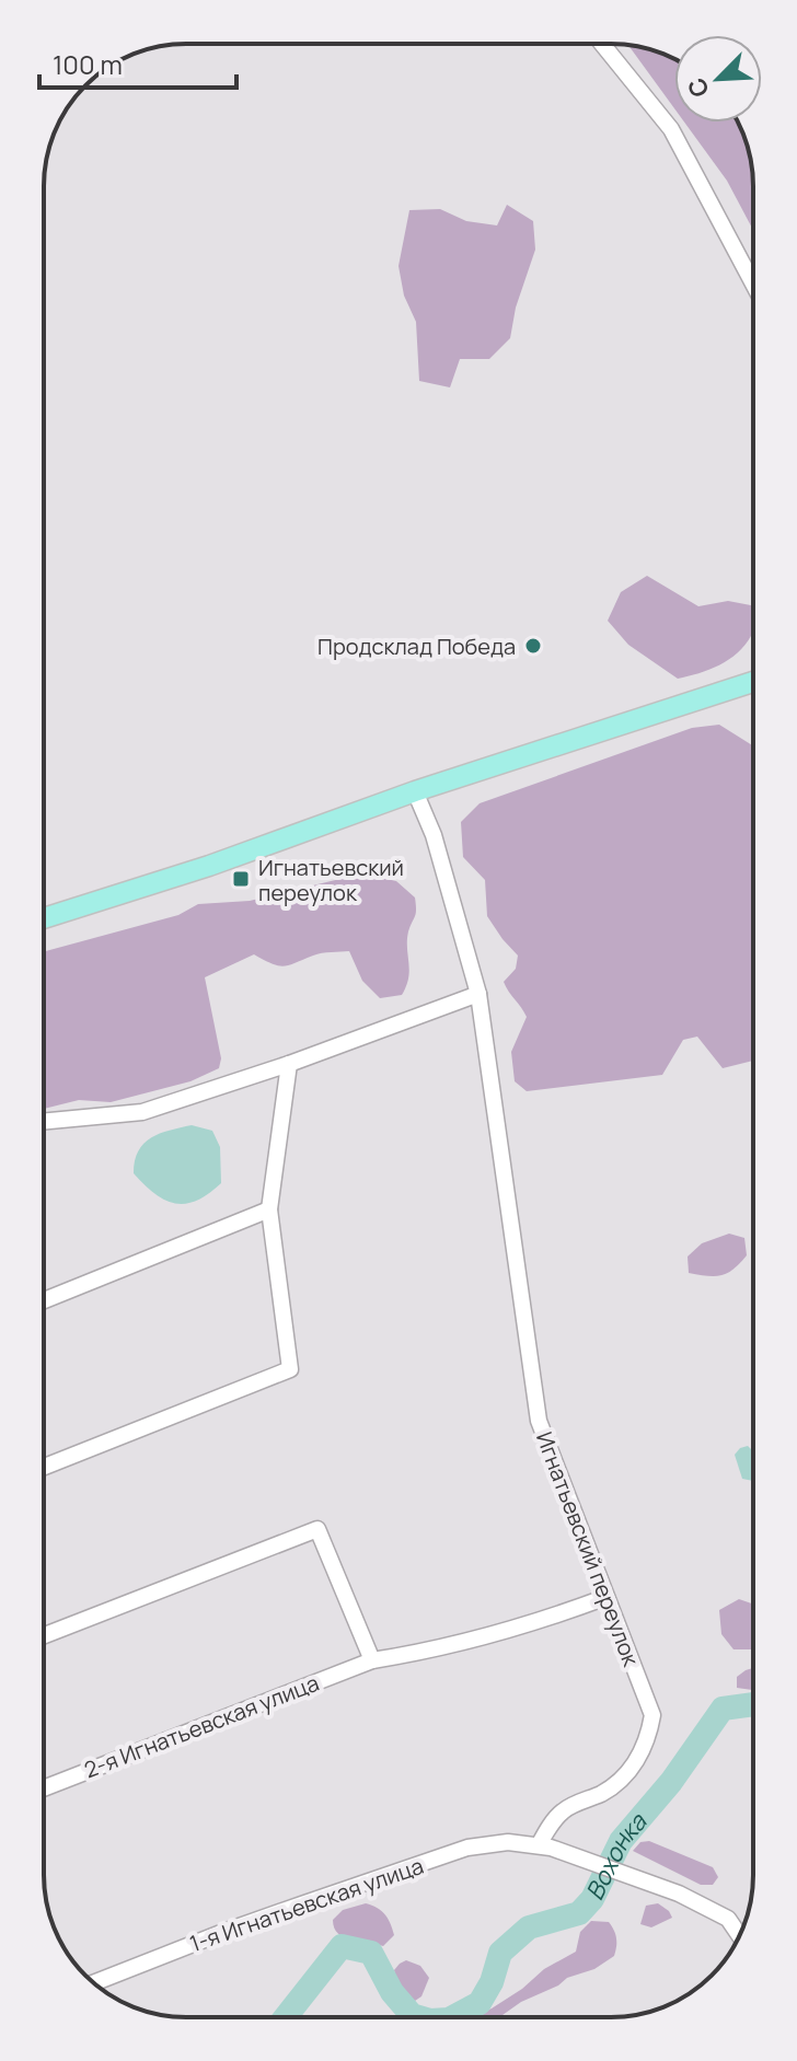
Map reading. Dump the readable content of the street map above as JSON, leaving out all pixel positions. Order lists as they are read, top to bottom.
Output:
{
  "streets": {
    "street": ["Игнатьевский переулок", "2-я Игнатьевская улица", "1-я Игнатьевская улица"]
  },
  "crossings": [
    ["Игнатьевский переулок", "2-я Игнатьевская улица"],
    ["Игнатьевский переулок", "1-я Игнатьевская улица"]
  ],
  "water": ["Вохонка"],
  "places": {
    "other": ["Продсклад Победа"],
    "transit": ["Игнатьевский переулок"]
  },
  "scale_bar": "100 m",
  "north": "bottom left"
}
